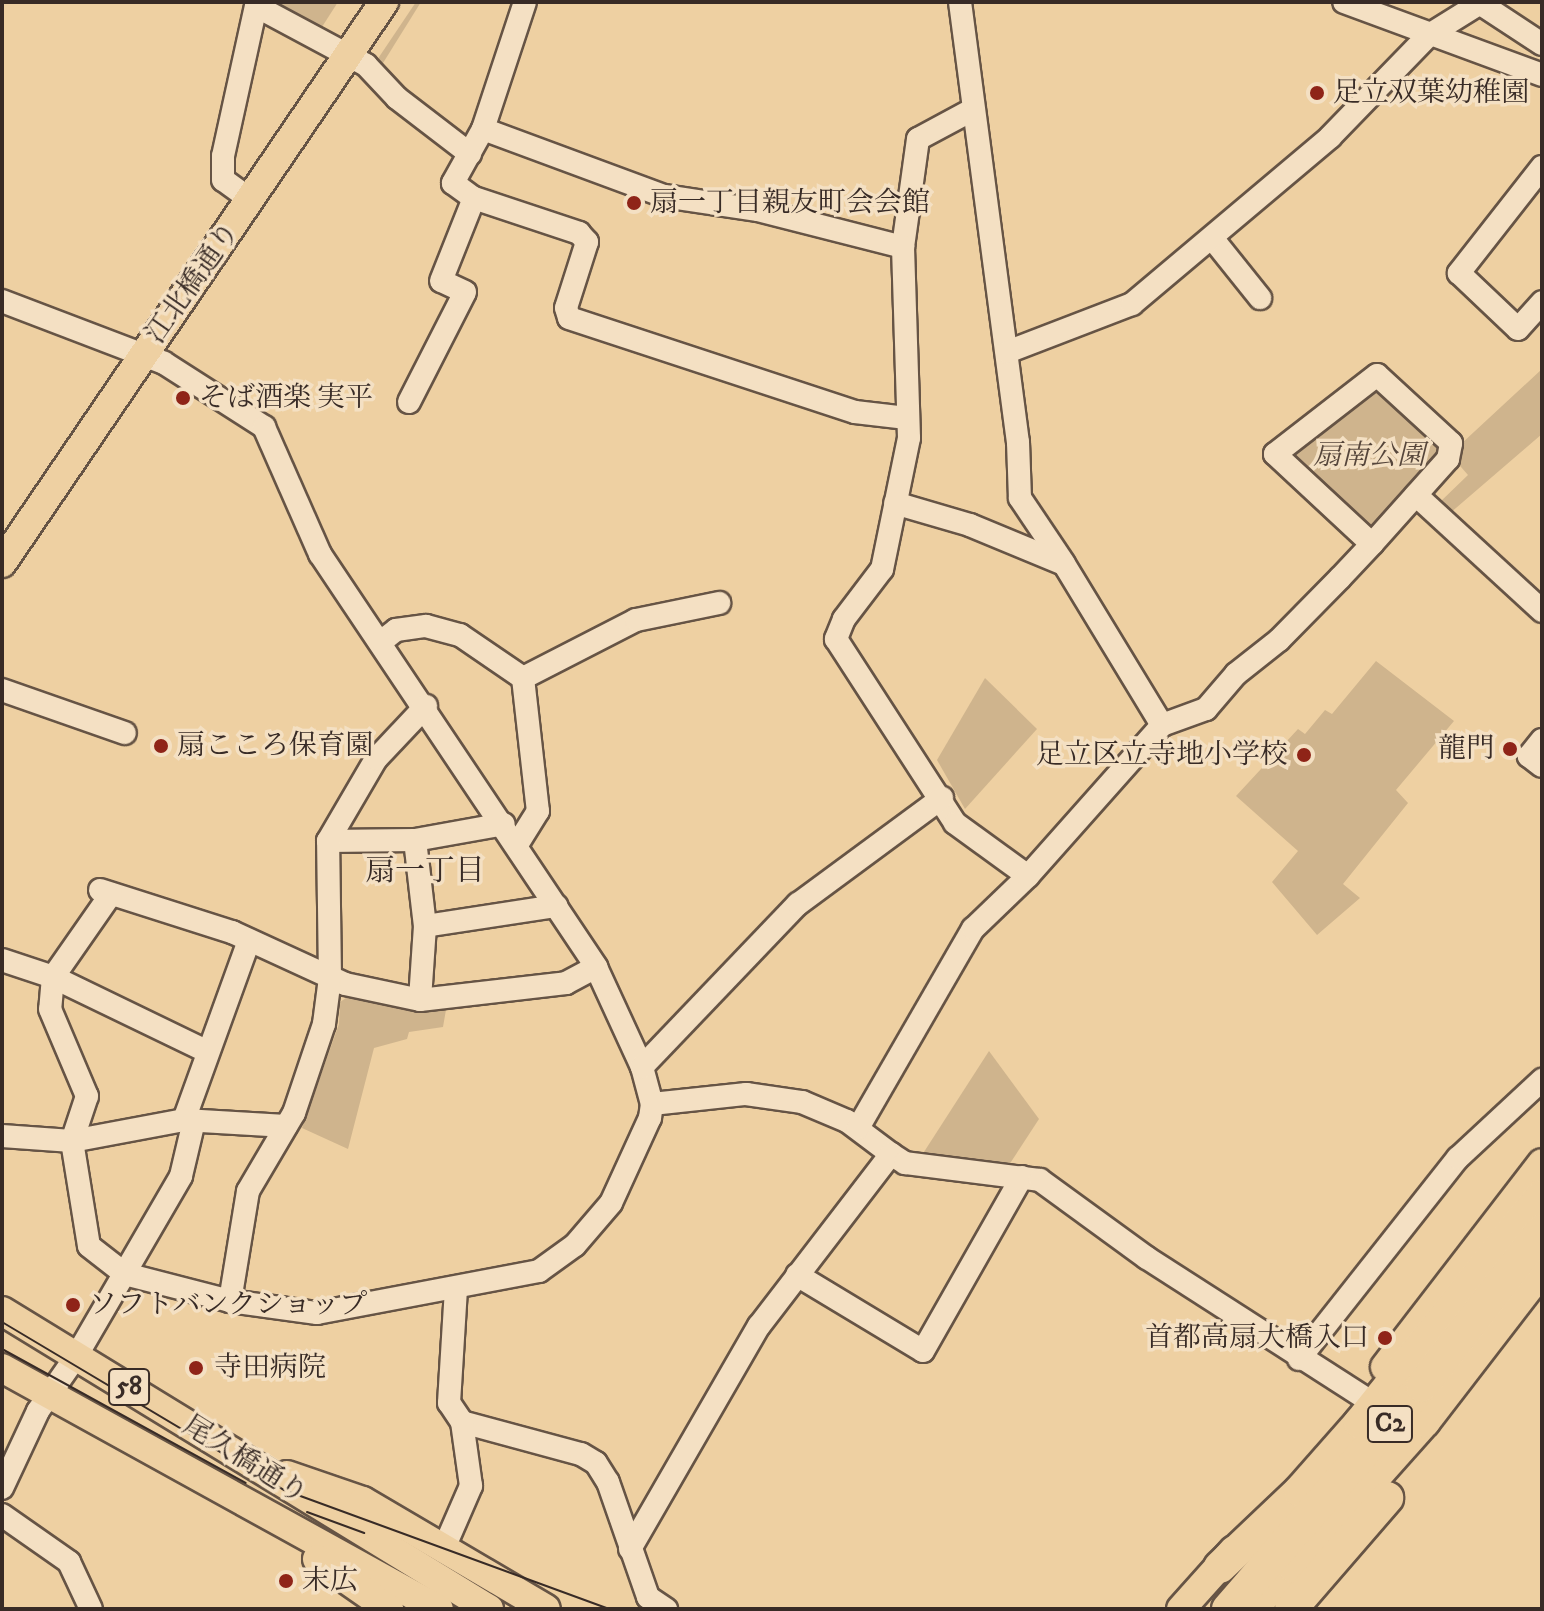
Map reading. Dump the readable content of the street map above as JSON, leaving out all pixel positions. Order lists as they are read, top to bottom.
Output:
{
  "streets": {
    "highway": ["C2"],
    "main road": ["江北橋通り", "58", "尾久橋通り"]
  },
  "districts": ["扇一丁目"],
  "parks": ["扇南公園"],
  "places": [
    "足立双葉幼稚園",
    "扇一丁目親友町会会館",
    "そば酒楽 実平",
    "扇こころ保育園",
    "龍門",
    "足立区立寺地小学校",
    "ソフトバンクショップ",
    "首都高扇大橋入口",
    "寺田病院",
    "末広"
  ]
}
